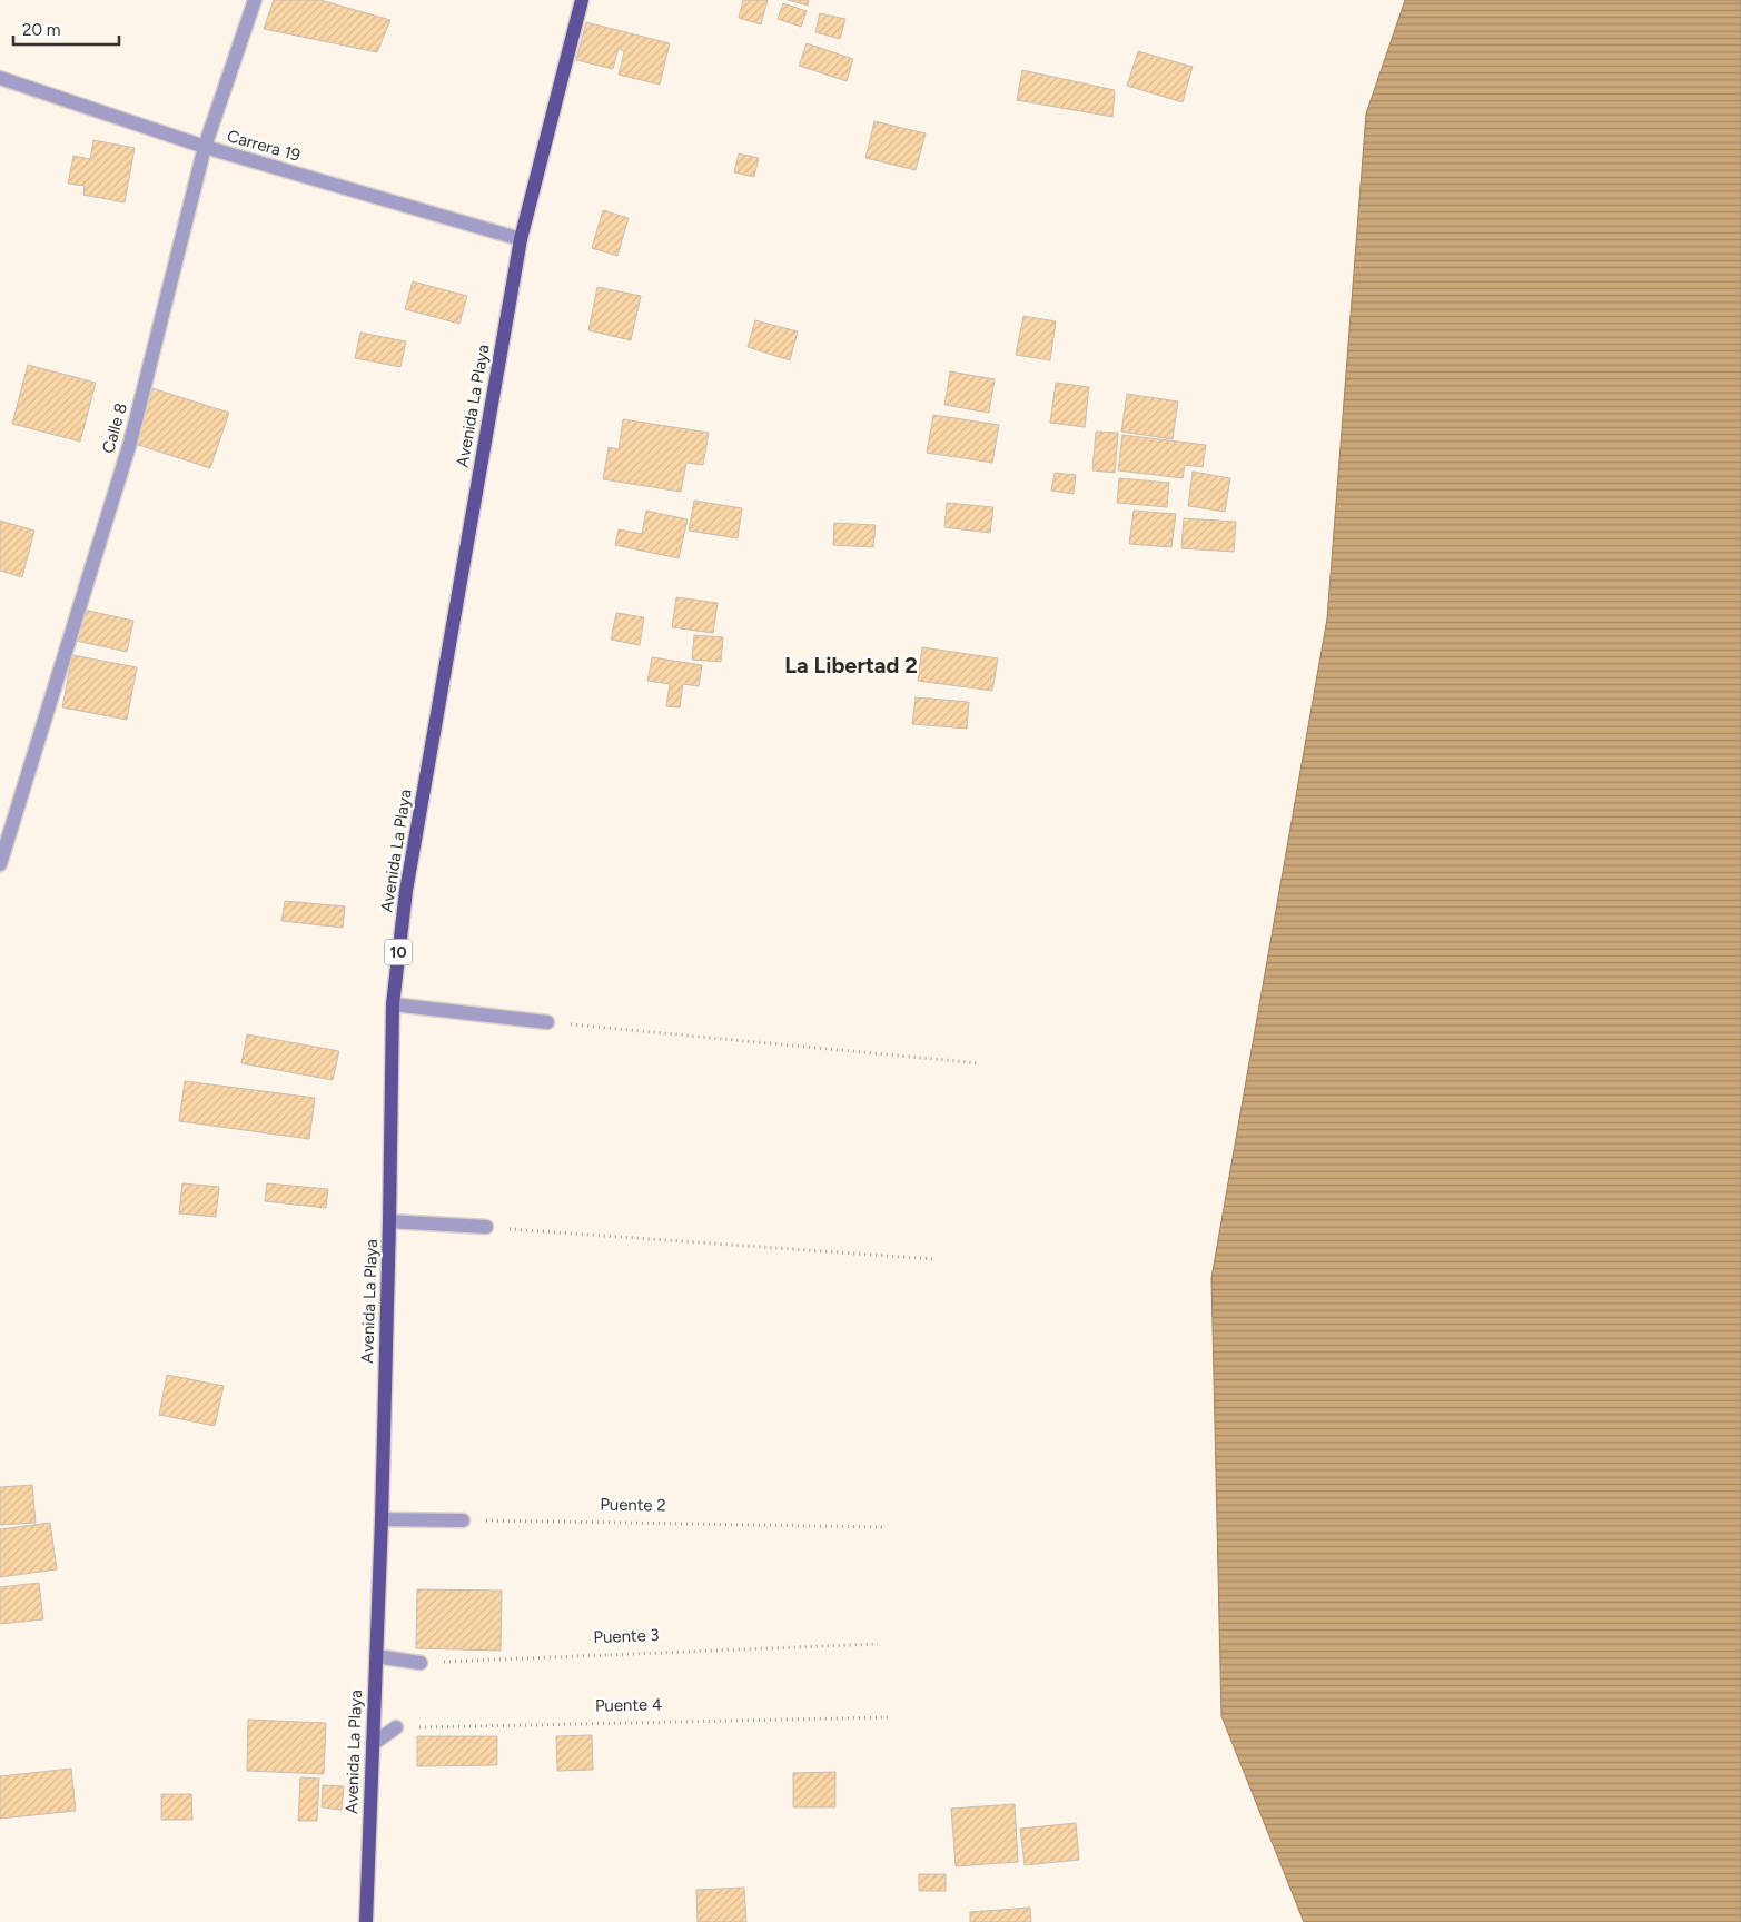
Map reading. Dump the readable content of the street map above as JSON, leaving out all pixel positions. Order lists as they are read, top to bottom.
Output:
{
  "streets": {
    "main road": ["Avenida La Playa", "10"],
    "street": ["Carrera 19", "Calle 8"],
    "path": ["Puente 2", "Puente 3", "Puente 4"]
  },
  "crossings": [
    ["Carrera 19", "Avenida La Playa"],
    ["Carrera 19", "Calle 8"]
  ],
  "districts": ["La Libertad 2"],
  "scale_bar": "20 m"
}
